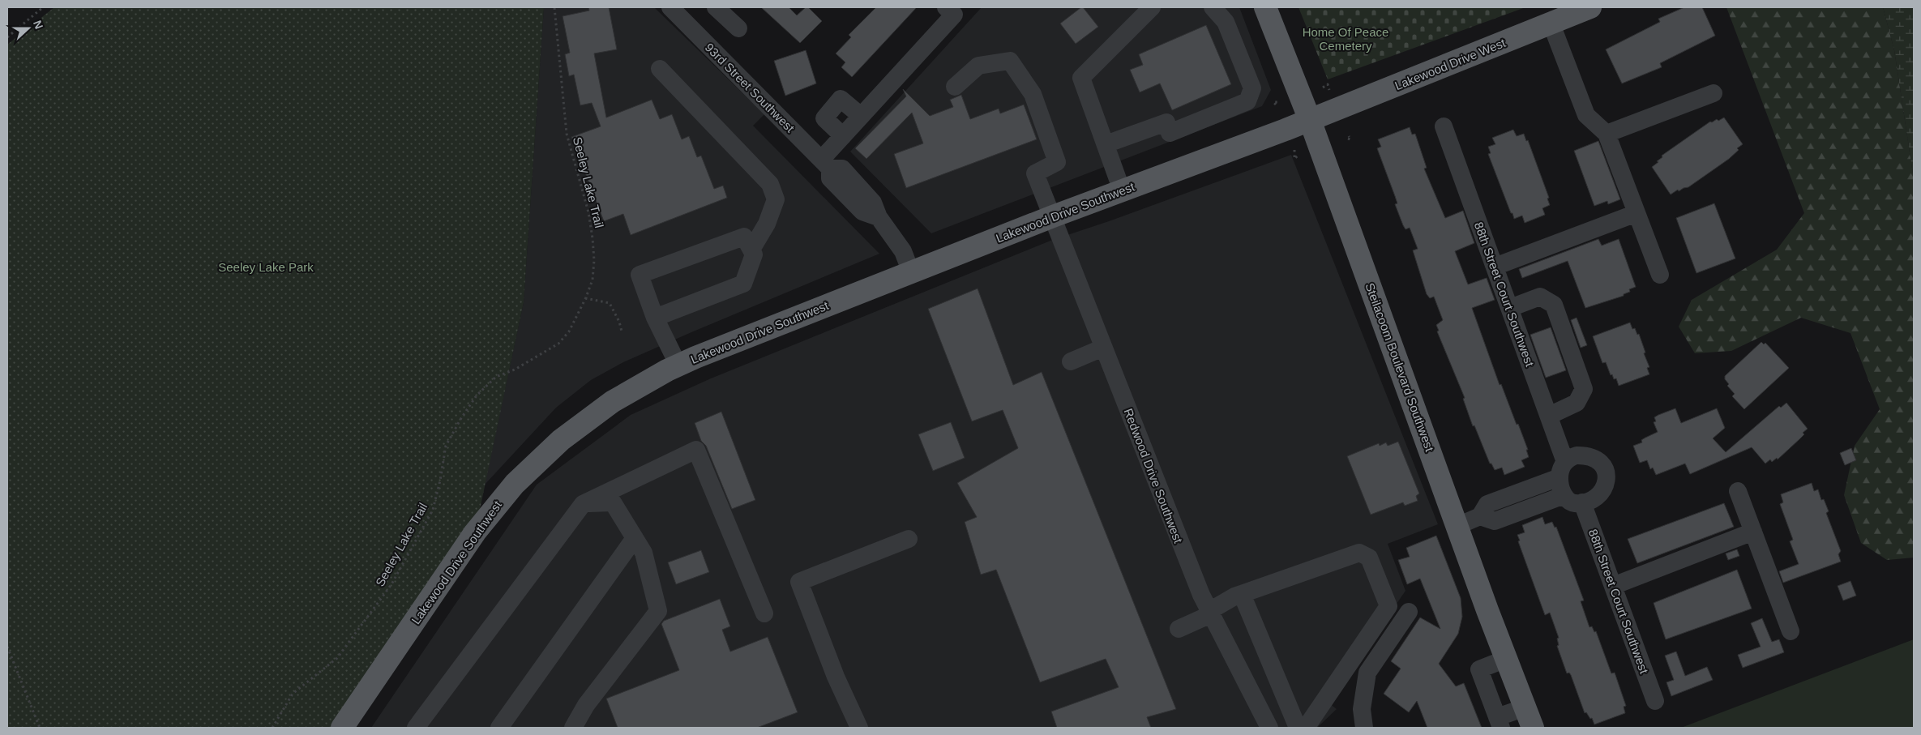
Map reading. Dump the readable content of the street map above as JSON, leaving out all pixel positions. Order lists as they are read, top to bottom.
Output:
{
  "streets": {
    "main road": ["Lakewood Drive West", "Lakewood Drive Southwest", "Steilacoom Boulevard Southwest"],
    "street": ["93rd Street Southwest", "88th Street Court Southwest", "Redwood Drive Southwest"],
    "path": ["Seeley Lake Trail"]
  },
  "crossings": [
    ["Lakewood Drive West", "Lakewood Drive Southwest"],
    ["Lakewood Drive West", "Steilacoom Boulevard Southwest"],
    ["93rd Street Southwest", "Lakewood Drive Southwest"],
    ["Lakewood Drive Southwest", "Steilacoom Boulevard Southwest"],
    ["Lakewood Drive Southwest", "Redwood Drive Southwest"]
  ],
  "parks": ["Home Of Peace Cemetery", "Seeley Lake Park"],
  "north": "right"
}
